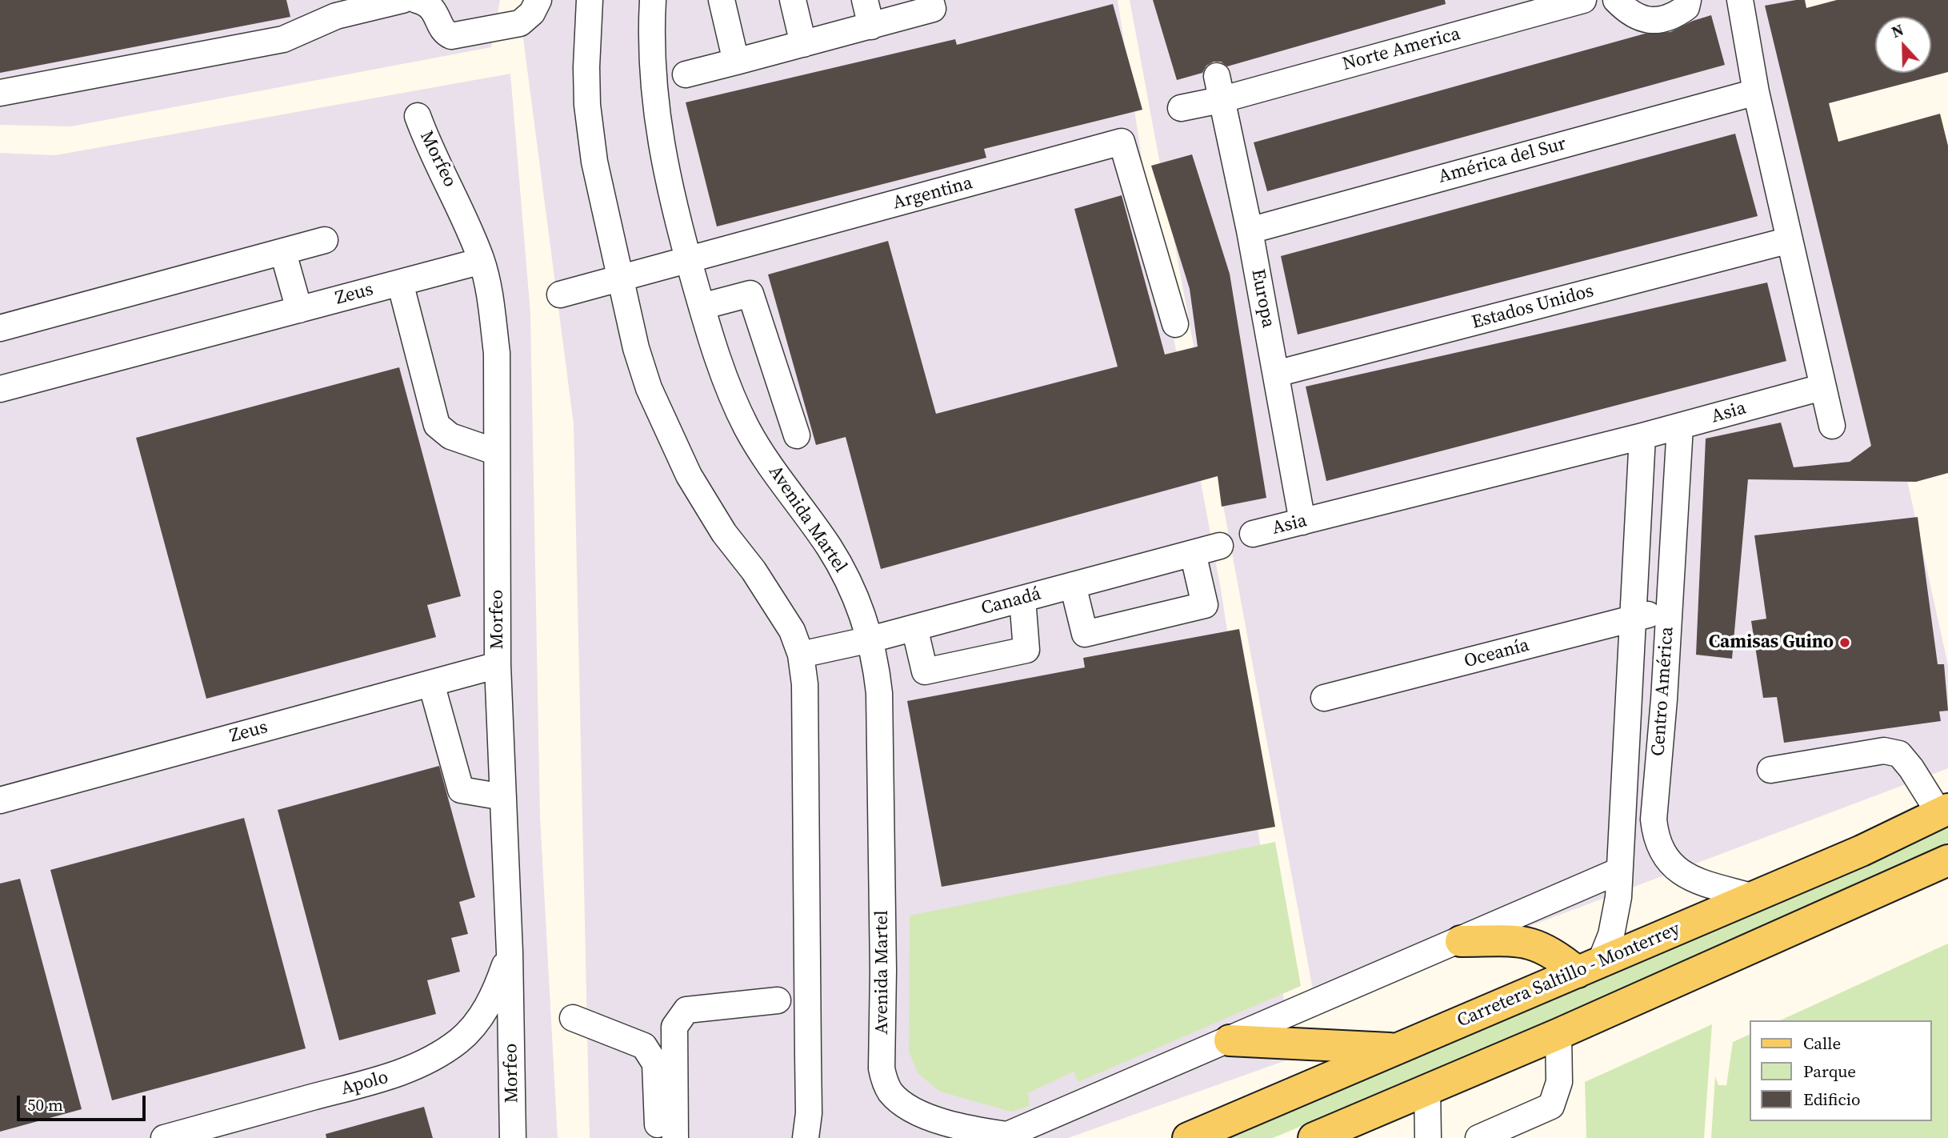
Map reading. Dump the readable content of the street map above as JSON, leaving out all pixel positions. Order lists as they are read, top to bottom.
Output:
{
  "streets": {
    "main road": ["Carretera Saltillo - Monterrey"],
    "street": [
      "Norte America",
      "Morfeo",
      "América del Sur",
      "Argentina",
      "Zeus",
      "Europa",
      "Estados Unidos",
      "Asia",
      "Avenida Martel",
      "Canadá",
      "Oceanía",
      "Centro América",
      "Apolo"
    ]
  },
  "crossings": [
    ["Norte America", "Europa"],
    ["Morfeo", "Zeus"],
    ["Morfeo", "Apolo"],
    ["América del Sur", "Europa"],
    ["Argentina", "Avenida Martel"],
    ["Europa", "Estados Unidos"],
    ["Europa", "Asia"],
    ["Asia", "Centro América"],
    ["Avenida Martel", "Canadá"],
    ["Oceanía", "Centro América"],
    ["Centro América", "Carretera Saltillo - Monterrey"]
  ],
  "places": ["Camisas Guino"],
  "legend": ["Calle", "Parque", "Edificio"],
  "scale_bar": "50 m",
  "north": "top"
}
